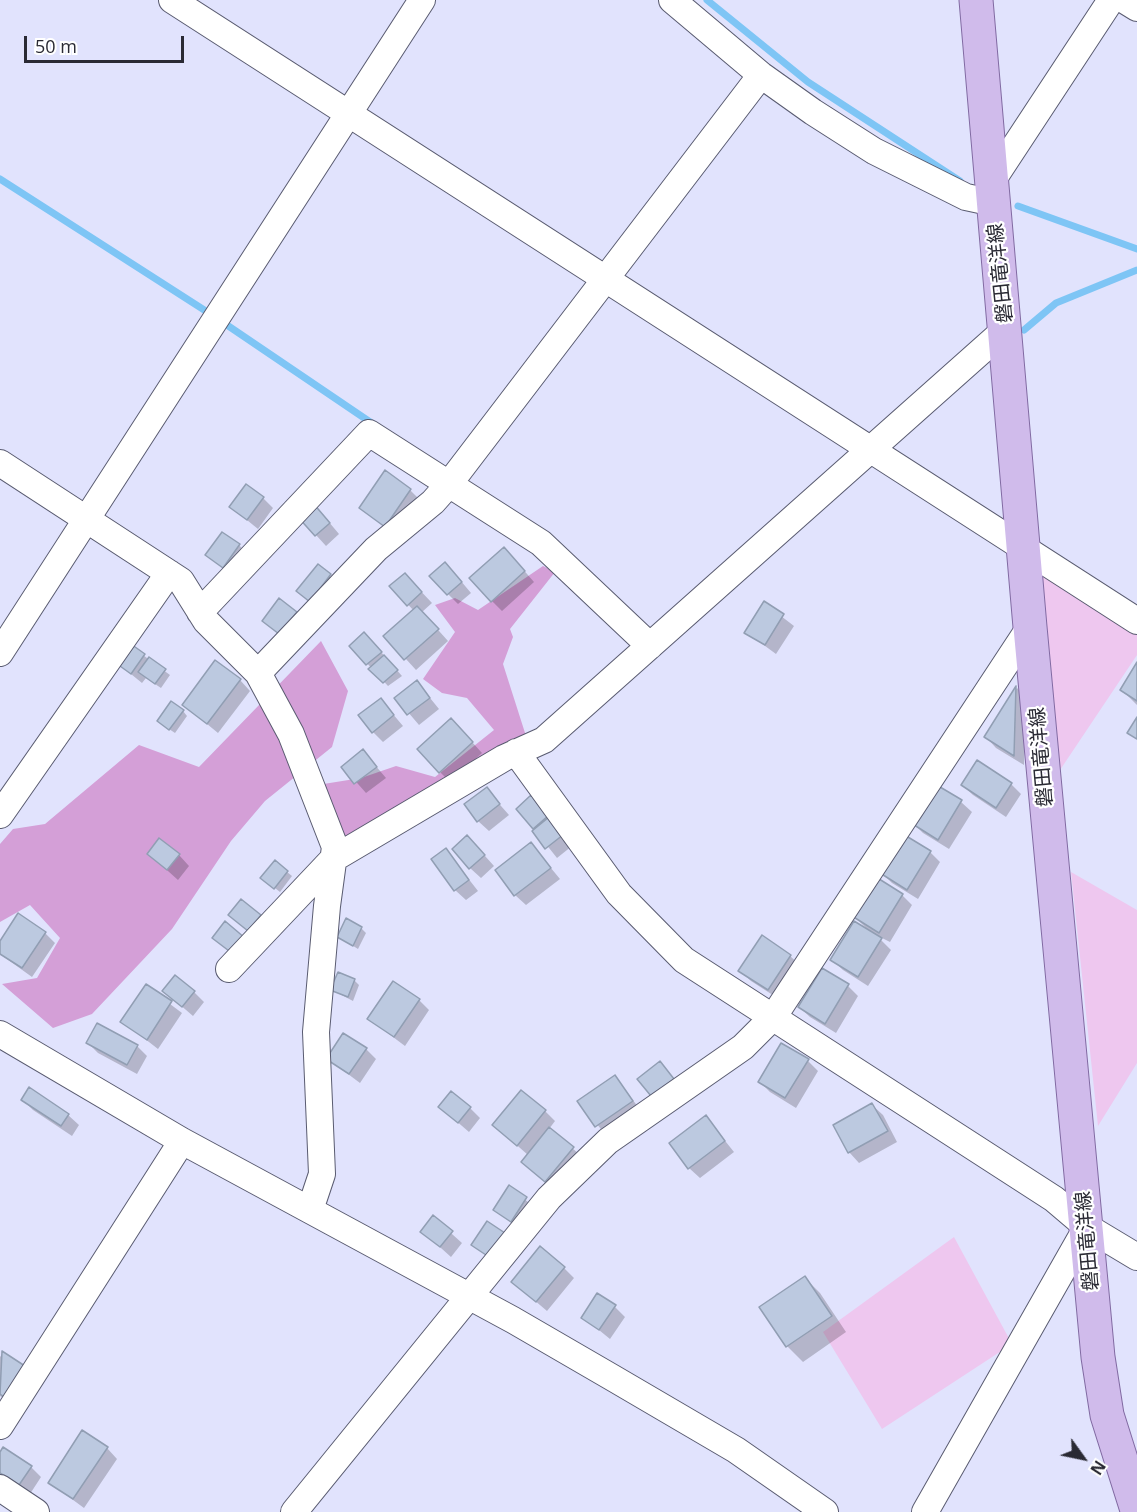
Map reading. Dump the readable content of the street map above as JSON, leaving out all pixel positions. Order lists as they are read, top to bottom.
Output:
{
  "streets": {
    "main road": ["磐田竜洋線"]
  },
  "scale_bar": "50 m",
  "north": "bottom right"
}
